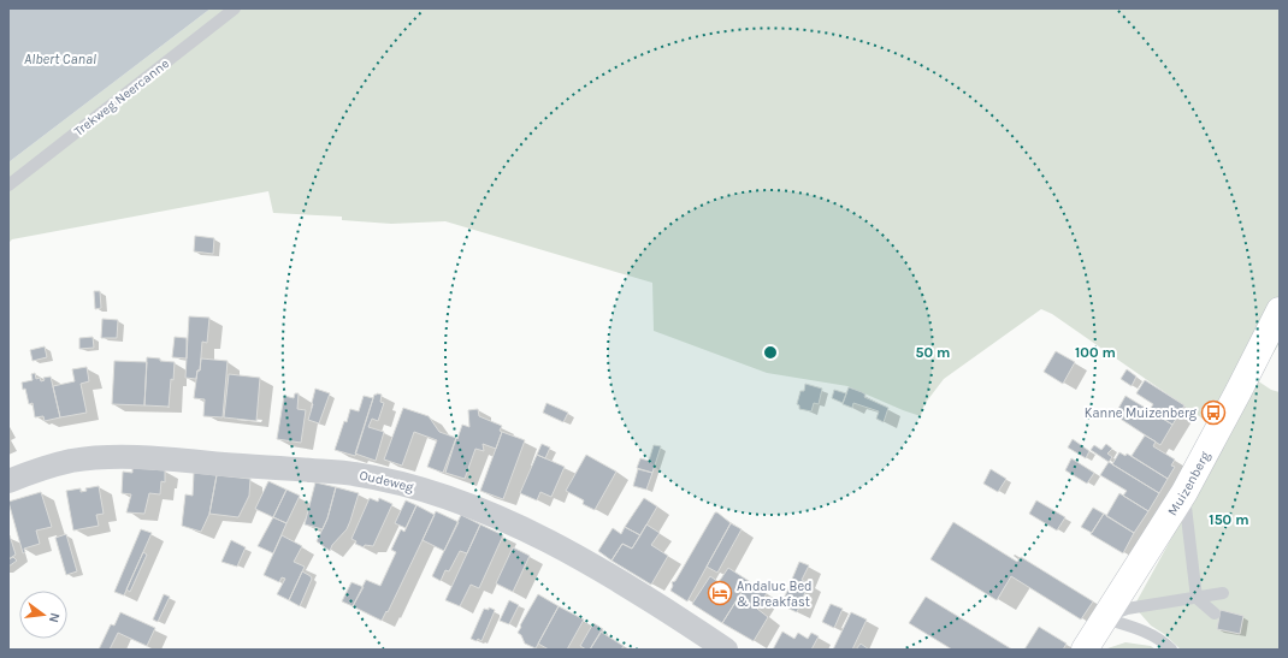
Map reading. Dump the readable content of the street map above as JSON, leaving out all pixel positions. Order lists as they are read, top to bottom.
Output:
{
  "streets": {
    "street": ["Oudeweg", "Muizenberg"],
    "lane": ["Trekweg Neercanne"]
  },
  "water": ["Albert Canal"],
  "places": {
    "bus stop": ["Kanne Muizenberg"],
    "hotel": ["Andaluc Bed & Breakfast"]
  },
  "north": "right",
  "rings": ["50 m", "100 m", "150 m"]
}
